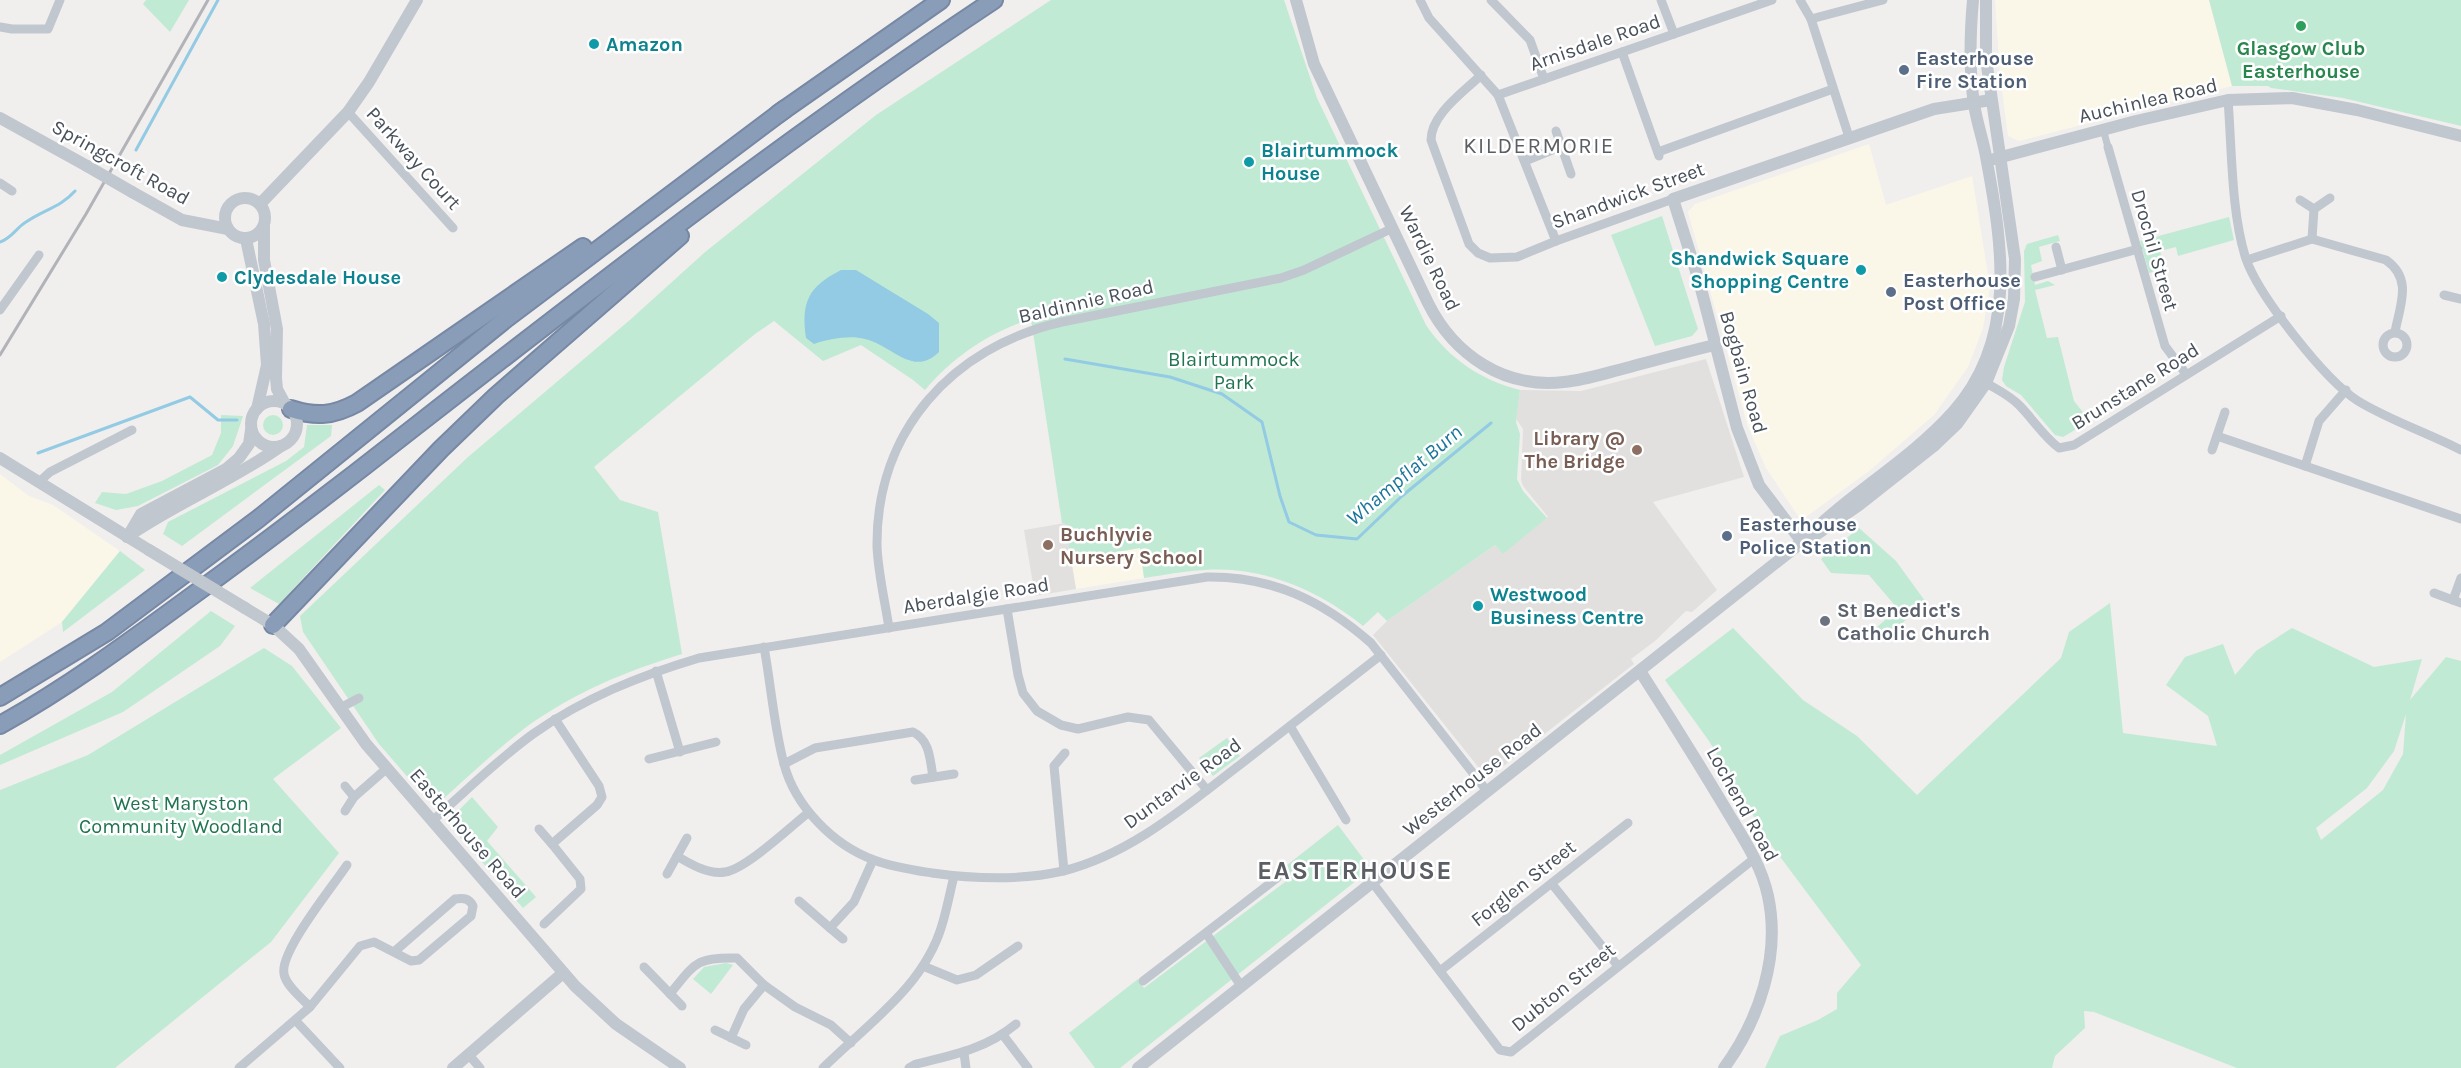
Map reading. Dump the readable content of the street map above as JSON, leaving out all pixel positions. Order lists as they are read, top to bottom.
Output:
{
  "streets": {
    "street": [
      "Arnisdale Road",
      "Auchinlea Road",
      "Parkway Court",
      "Springcroft Road",
      "Shandwick Street",
      "Drochil Street",
      "Wardie Road",
      "Baldinnie Road",
      "Bogbain Road",
      "Brunstane Road",
      "Aberdalgie Road",
      "Westerhouse Road",
      "Duntarvie Road",
      "Lochend Road",
      "Easterhouse Road",
      "Forglen Street",
      "Dubton Street"
    ]
  },
  "crossings": [
    ["Auchinlea Road", "Drochil Street"],
    ["Auchinlea Road", "Westerhouse Road"],
    ["Shandwick Street", "Bogbain Road"],
    ["Shandwick Street", "Westerhouse Road"],
    ["Drochil Street", "Brunstane Road"],
    ["Wardie Road", "Baldinnie Road"],
    ["Wardie Road", "Bogbain Road"],
    ["Baldinnie Road", "Aberdalgie Road"],
    ["Bogbain Road", "Westerhouse Road"],
    ["Brunstane Road", "Westerhouse Road"],
    ["Aberdalgie Road", "Westerhouse Road"],
    ["Aberdalgie Road", "Duntarvie Road"],
    ["Aberdalgie Road", "Easterhouse Road"],
    ["Westerhouse Road", "Lochend Road"],
    ["Westerhouse Road", "Dubton Street"],
    ["Lochend Road", "Dubton Street"],
    ["Forglen Street", "Dubton Street"]
  ],
  "districts": ["KILDERMORIE", "EASTERHOUSE"],
  "water": ["Whampflat Burn"],
  "parks": ["Blairtummock Park", "West Maryston Community Woodland"],
  "places": [
    "Glasgow Club Easterhouse",
    "Amazon",
    "Easterhouse Fire Station",
    "Blairtummock House",
    "Shandwick Square Shopping Centre",
    "Clydesdale House",
    "Easterhouse Post Office",
    "Library @ The Bridge",
    "Easterhouse Police Station",
    "Buchlyvie Nursery School",
    "Westwood Business Centre",
    "St Benedict's Catholic Church"
  ]
}
